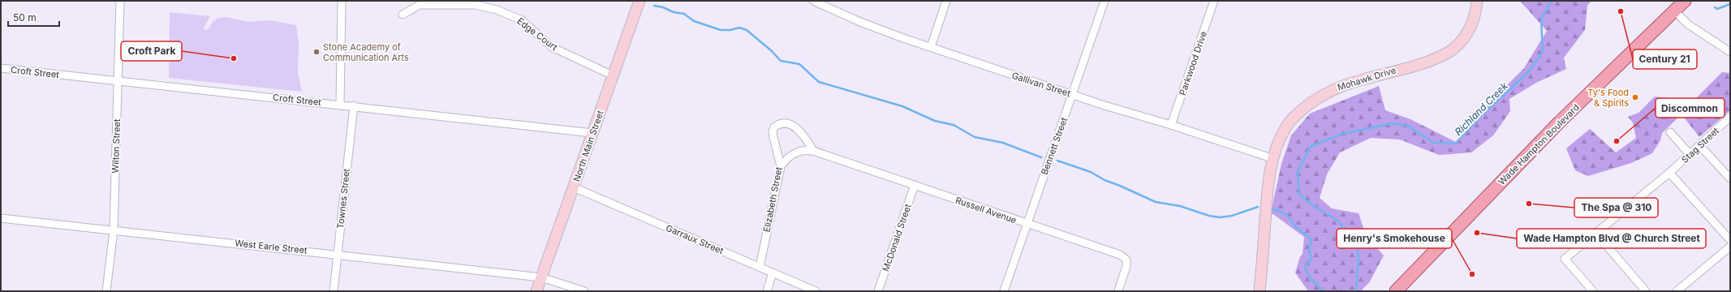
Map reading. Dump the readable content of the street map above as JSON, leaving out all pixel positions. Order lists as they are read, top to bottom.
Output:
{
  "streets": {
    "main road": ["Wade Hampton Boulevard"],
    "street": [
      "Edge Court",
      "Parkwood Drive",
      "Croft Street",
      "Mohawk Drive",
      "Gallivan Street",
      "Stag Street",
      "Wilton Street",
      "North Main Street",
      "Bennett Street",
      "Townes Street",
      "Elizabeth Street",
      "Russell Avenue",
      "McDonald Street",
      "Garraux Street",
      "West Earle Street"
    ]
  },
  "crossings": [
    ["Edge Court", "North Main Street"],
    ["Parkwood Drive", "Gallivan Street"],
    ["Croft Street", "Wilton Street"],
    ["Croft Street", "North Main Street"],
    ["Croft Street", "Townes Street"],
    ["Mohawk Drive", "Gallivan Street"],
    ["Gallivan Street", "Bennett Street"],
    ["Wilton Street", "West Earle Street"],
    ["North Main Street", "Garraux Street"],
    ["North Main Street", "West Earle Street"],
    ["Bennett Street", "Russell Avenue"],
    ["Townes Street", "West Earle Street"],
    ["Elizabeth Street", "Russell Avenue"],
    ["Elizabeth Street", "Garraux Street"],
    ["Russell Avenue", "McDonald Street"]
  ],
  "water": ["Richland Creek"],
  "places": [
    "Century 21",
    "Stone Academy of Communication Arts",
    "Croft Park",
    "Ty's Food & Spirits",
    "Discommon",
    "The Spa @ 310",
    "Wade Hampton Blvd @ Church Street",
    "Henry's Smokehouse"
  ],
  "scale_bar": "50 m"
}
